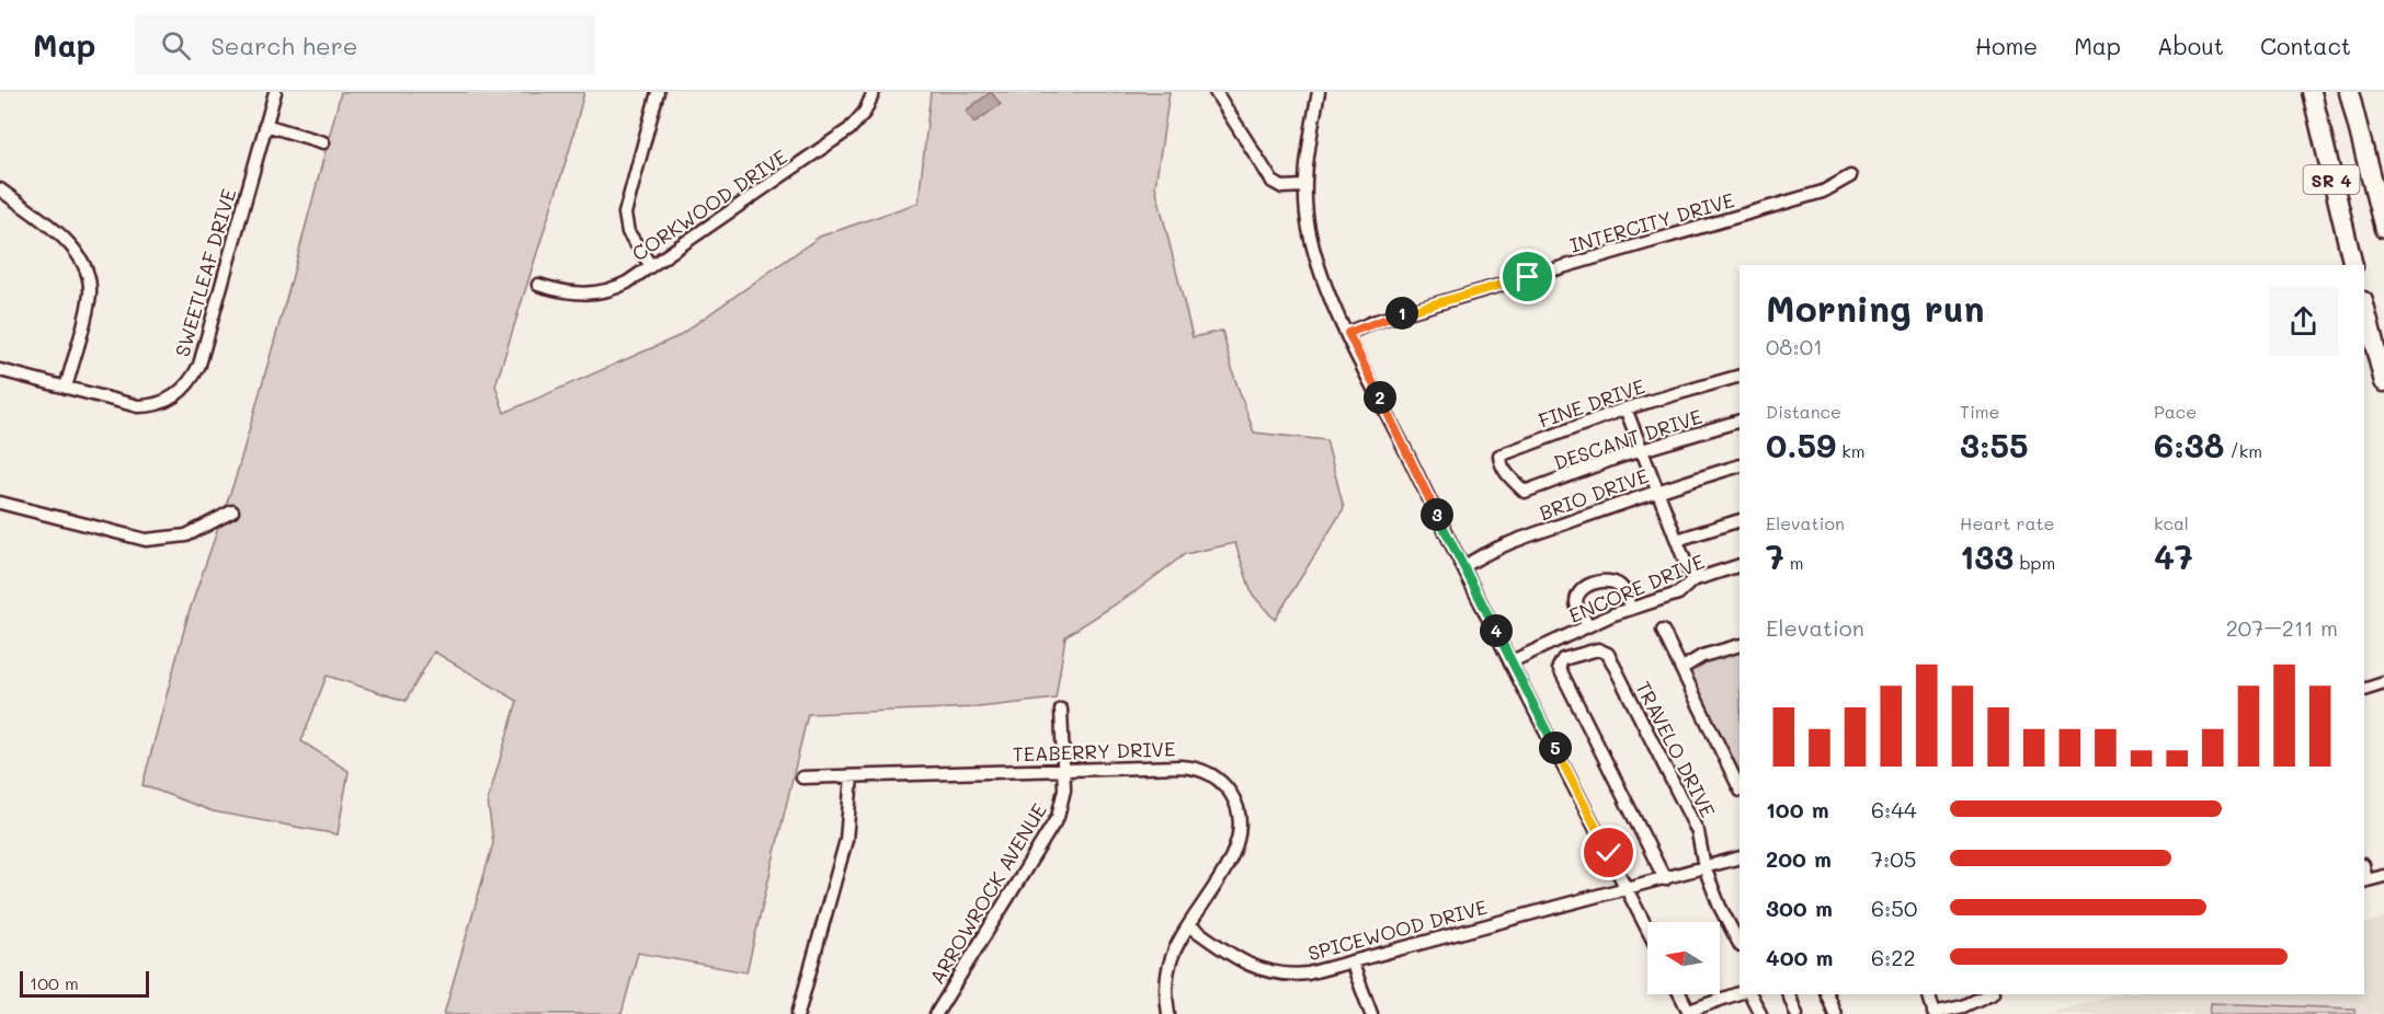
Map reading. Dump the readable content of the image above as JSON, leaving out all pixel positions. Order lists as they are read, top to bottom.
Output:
{
  "streets": {
    "highway": ["SR 4"],
    "street": [
      "CORKWOOD DRIVE",
      "INTERCITY DRIVE",
      "SWEETLEAF DRIVE",
      "FINE DRIVE",
      "DESCANT DRIVE",
      "BRIO DRIVE",
      "ENCORE DRIVE",
      "TRAVELO DRIVE",
      "TEABERRY DRIVE",
      "ARROWROCK AVENUE",
      "SPICEWOOD DRIVE"
    ]
  },
  "crossings": [
    ["FINE DRIVE", "DESCANT DRIVE"],
    ["TRAVELO DRIVE", "SPICEWOOD DRIVE"],
    ["TEABERRY DRIVE", "ARROWROCK AVENUE"],
    ["TEABERRY DRIVE", "SPICEWOOD DRIVE"]
  ],
  "scale_bar": "100 m",
  "north": "left",
  "page": {
    "header": "Map",
    "search": "Search here",
    "nav": [
      "Home",
      "Map",
      "About",
      "Contact"
    ],
    "heading": ["Morning run", "08:01"],
    "pins": [
      "1",
      "2",
      "3",
      "4",
      "5"
    ],
    "stats": [
      ["Distance", "0.59 km"],
      ["Time", "3:55"],
      ["Pace", "6:38 /km"],
      ["Elevation", "7 m"],
      ["Heart rate", "133 bpm"],
      ["kcal", "47"]
    ],
    "chart": ["Elevation", "207–211 m"],
    "list": [
      {
        "name": "100 m",
        "note": "6:44"
      },
      {
        "name": "200 m",
        "note": "7:05"
      },
      {
        "name": "300 m",
        "note": "6:50"
      },
      {
        "name": "400 m",
        "note": "6:22"
      }
    ],
    "scale": "100 m"
  }
}
